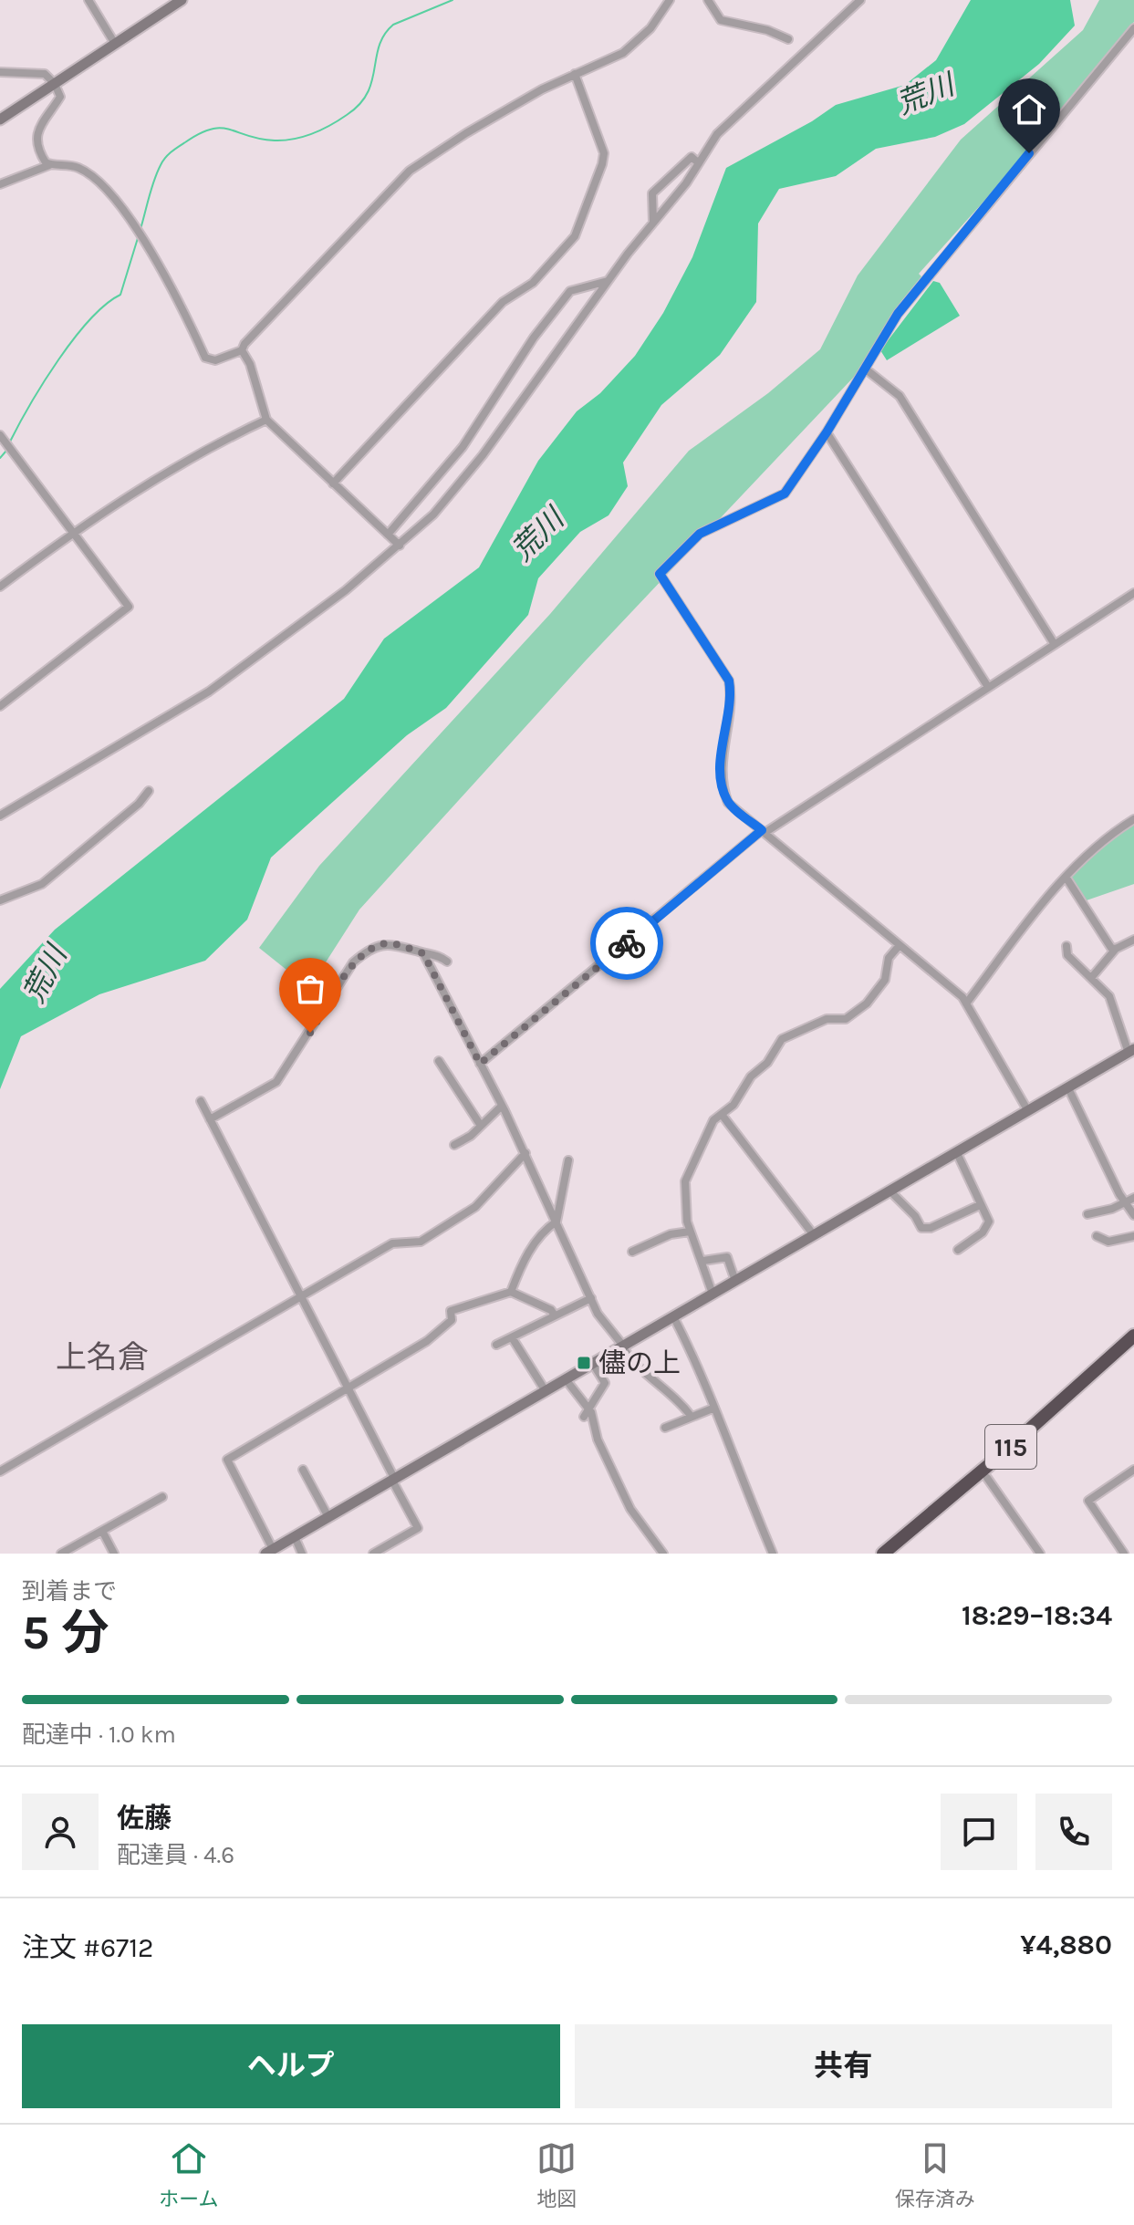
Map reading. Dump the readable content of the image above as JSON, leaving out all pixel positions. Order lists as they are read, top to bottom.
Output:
{
  "streets": {
    "highway": ["115"]
  },
  "districts": ["上名倉"],
  "water": ["荒川"],
  "places": {
    "transit": ["儘の上"]
  },
  "page": {
    "heading": ["5 分", "到着まで", "18:29–18:34"],
    "panel": [
      "佐藤",
      "配達員 · 4.6",
      "注文 #6712",
      "¥4,880"
    ],
    "bar": "配達中 · 1.0 km",
    "buttons": ["ヘルプ", "共有"],
    "tabs": ["ホーム", "地図", "保存済み"]
  }
}
